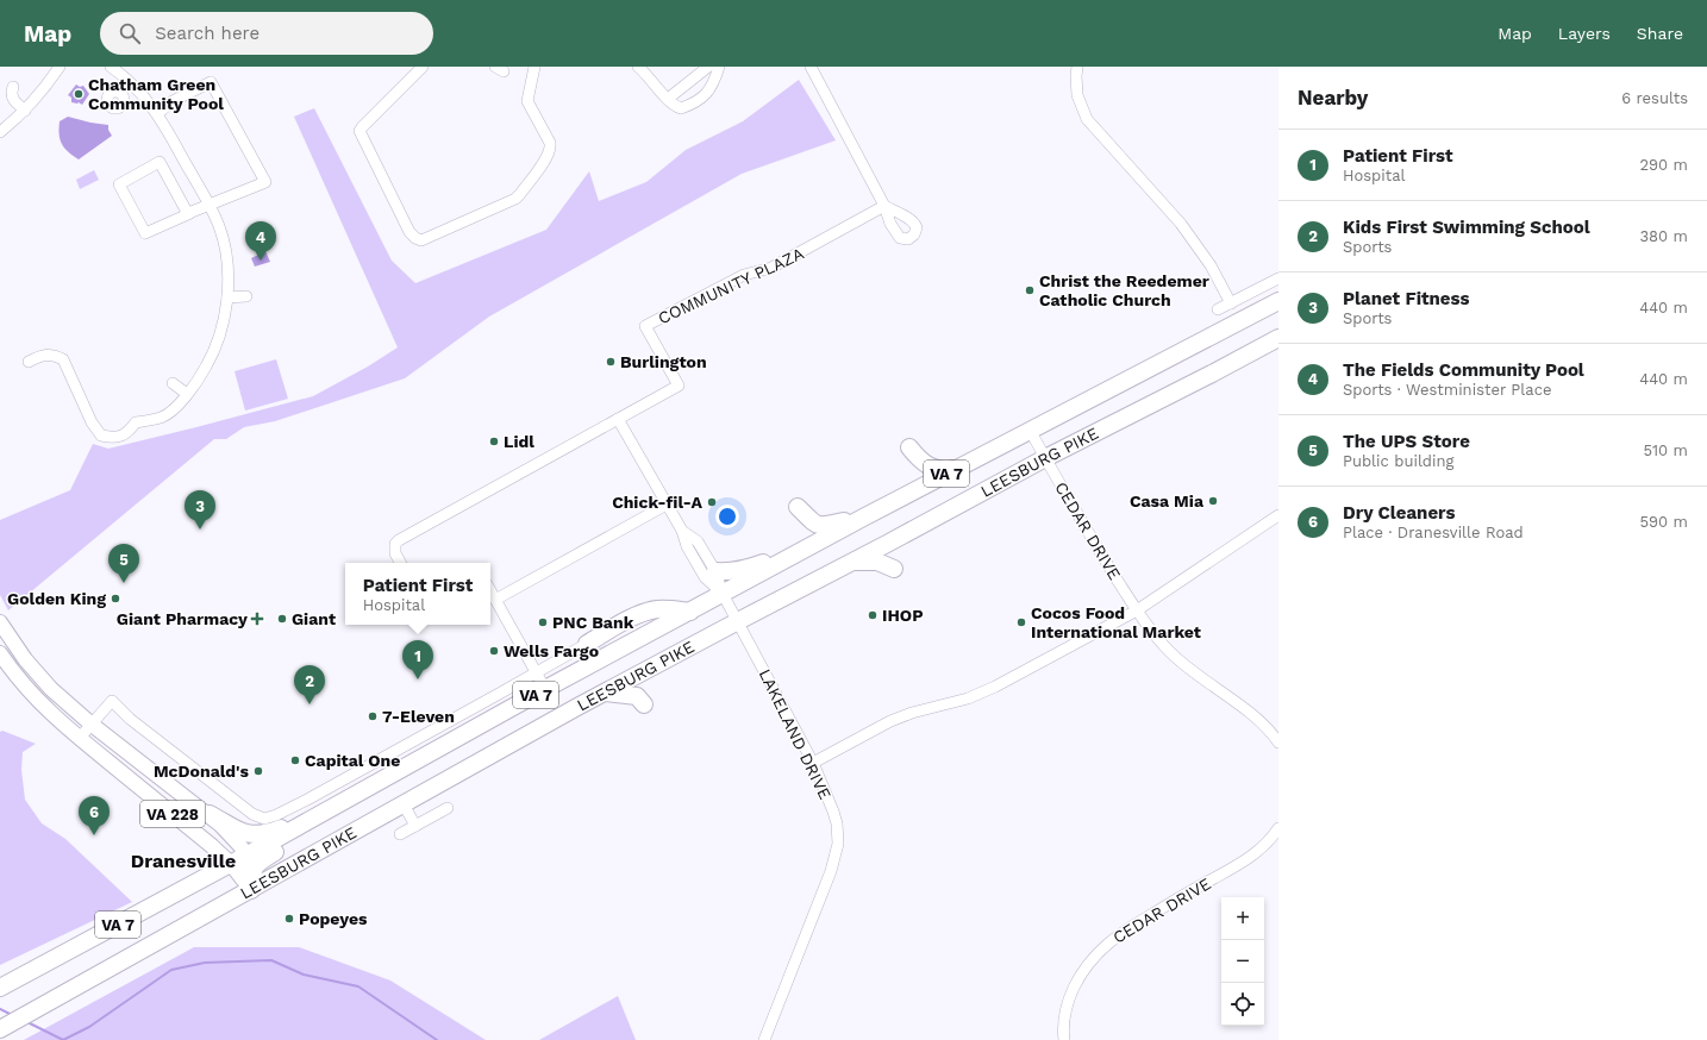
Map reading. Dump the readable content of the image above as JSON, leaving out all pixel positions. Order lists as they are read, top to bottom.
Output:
{
  "streets": {
    "highway": ["LEESBURG PIKE", "VA 7"],
    "main road": ["VA 228"],
    "street": ["COMMUNITY PLAZA", "CEDAR DRIVE", "LAKELAND DRIVE"]
  },
  "crossings": [
    ["LEESBURG PIKE", "CEDAR DRIVE"],
    ["LEESBURG PIKE", "LAKELAND DRIVE"],
    ["LEESBURG PIKE", "VA 228"]
  ],
  "districts": ["Dranesville"],
  "places": {
    "other": [
      "Chatham Green Community Pool",
      "Christ the Reedemer Catholic Church",
      "Burlington",
      "Lidl",
      "Casa Mia",
      "Chick-fil-A",
      "Golden King",
      "IHOP",
      "Giant",
      "PNC Bank",
      "Cocos Food International Market",
      "Wells Fargo",
      "7-Eleven",
      "Capital One",
      "McDonald's",
      "Popeyes"
    ],
    "health": ["Giant Pharmacy"]
  },
  "page": {
    "header": "Map",
    "search": "Search here",
    "nav": ["Map", "Layers", "Share"],
    "heading": ["Nearby", "6 results"],
    "list": [
      {
        "mark": "1",
        "name": "Patient First",
        "note": "Hospital",
        "value": "290 m"
      },
      {
        "mark": "2",
        "name": "Kids First Swimming School",
        "note": "Sports",
        "value": "380 m"
      },
      {
        "mark": "3",
        "name": "Planet Fitness",
        "note": "Sports",
        "value": "440 m"
      },
      {
        "mark": "4",
        "name": "The Fields Community Pool",
        "note": "Sports · Westminister Place",
        "value": "440 m"
      },
      {
        "mark": "5",
        "name": "The UPS Store",
        "note": "Public building",
        "value": "510 m"
      },
      {
        "mark": "6",
        "name": "Dry Cleaners",
        "note": "Place · Dranesville Road",
        "value": "590 m"
      }
    ],
    "pins": [
      "4",
      "3",
      "5",
      "1",
      "2",
      "6"
    ],
    "popup": ["Patient First", "Hospital"],
    "map_buttons": ["+", "−"]
  }
}
